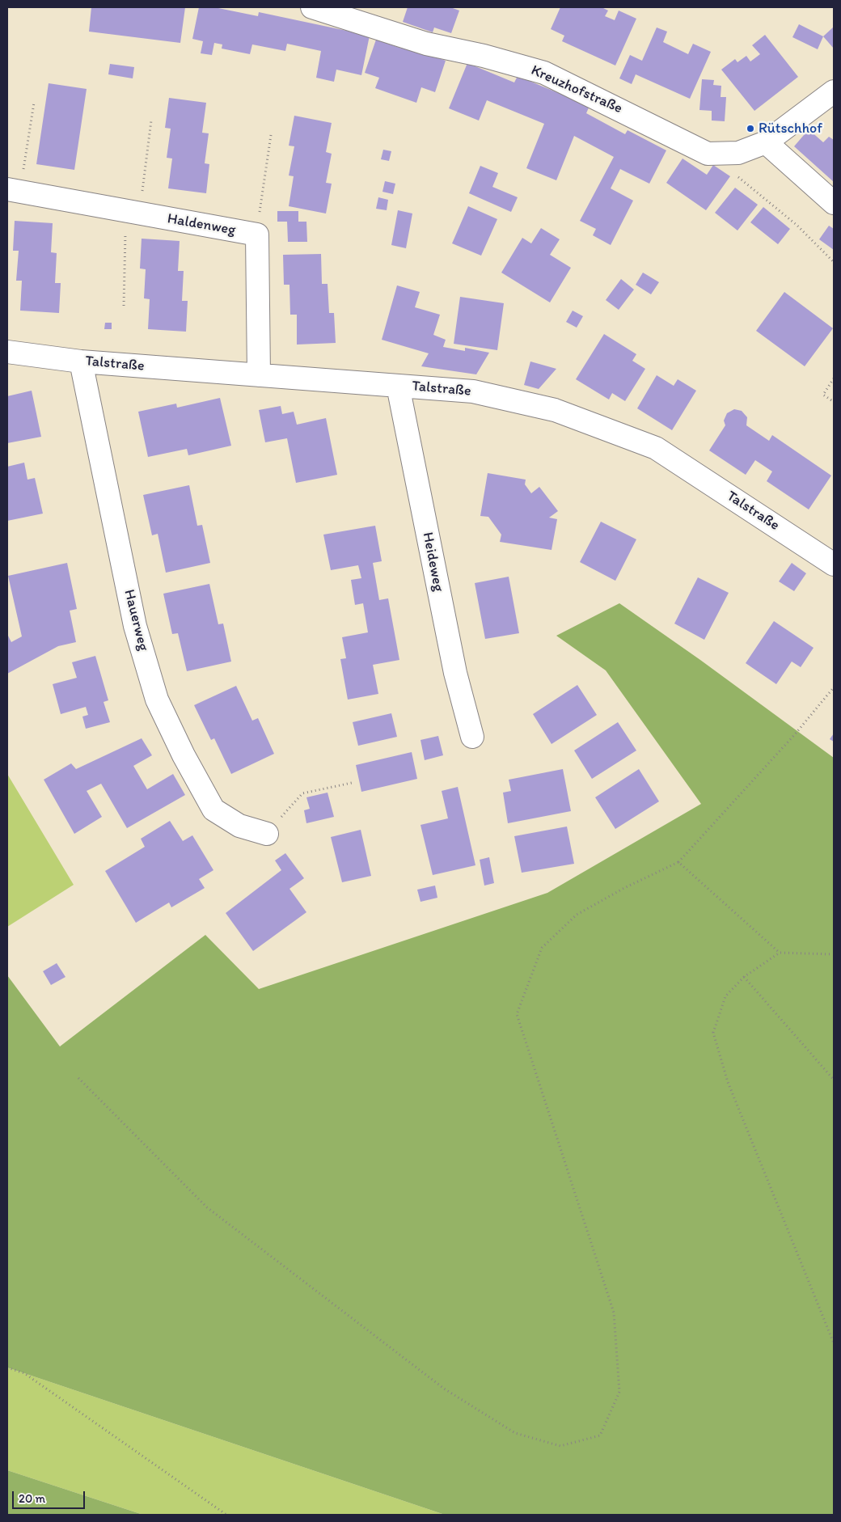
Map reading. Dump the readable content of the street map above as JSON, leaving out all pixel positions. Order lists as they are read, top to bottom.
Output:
{
  "streets": {
    "street": [
      "Kreuzhofstraße",
      "Haldenweg",
      "Talstraße",
      "Heideweg",
      "Hauerweg"
    ]
  },
  "crossings": [
    ["Talstraße", "Heideweg"],
    ["Talstraße", "Hauerweg"]
  ],
  "places": ["Rütschhof"],
  "scale_bar": "20 m"
}
